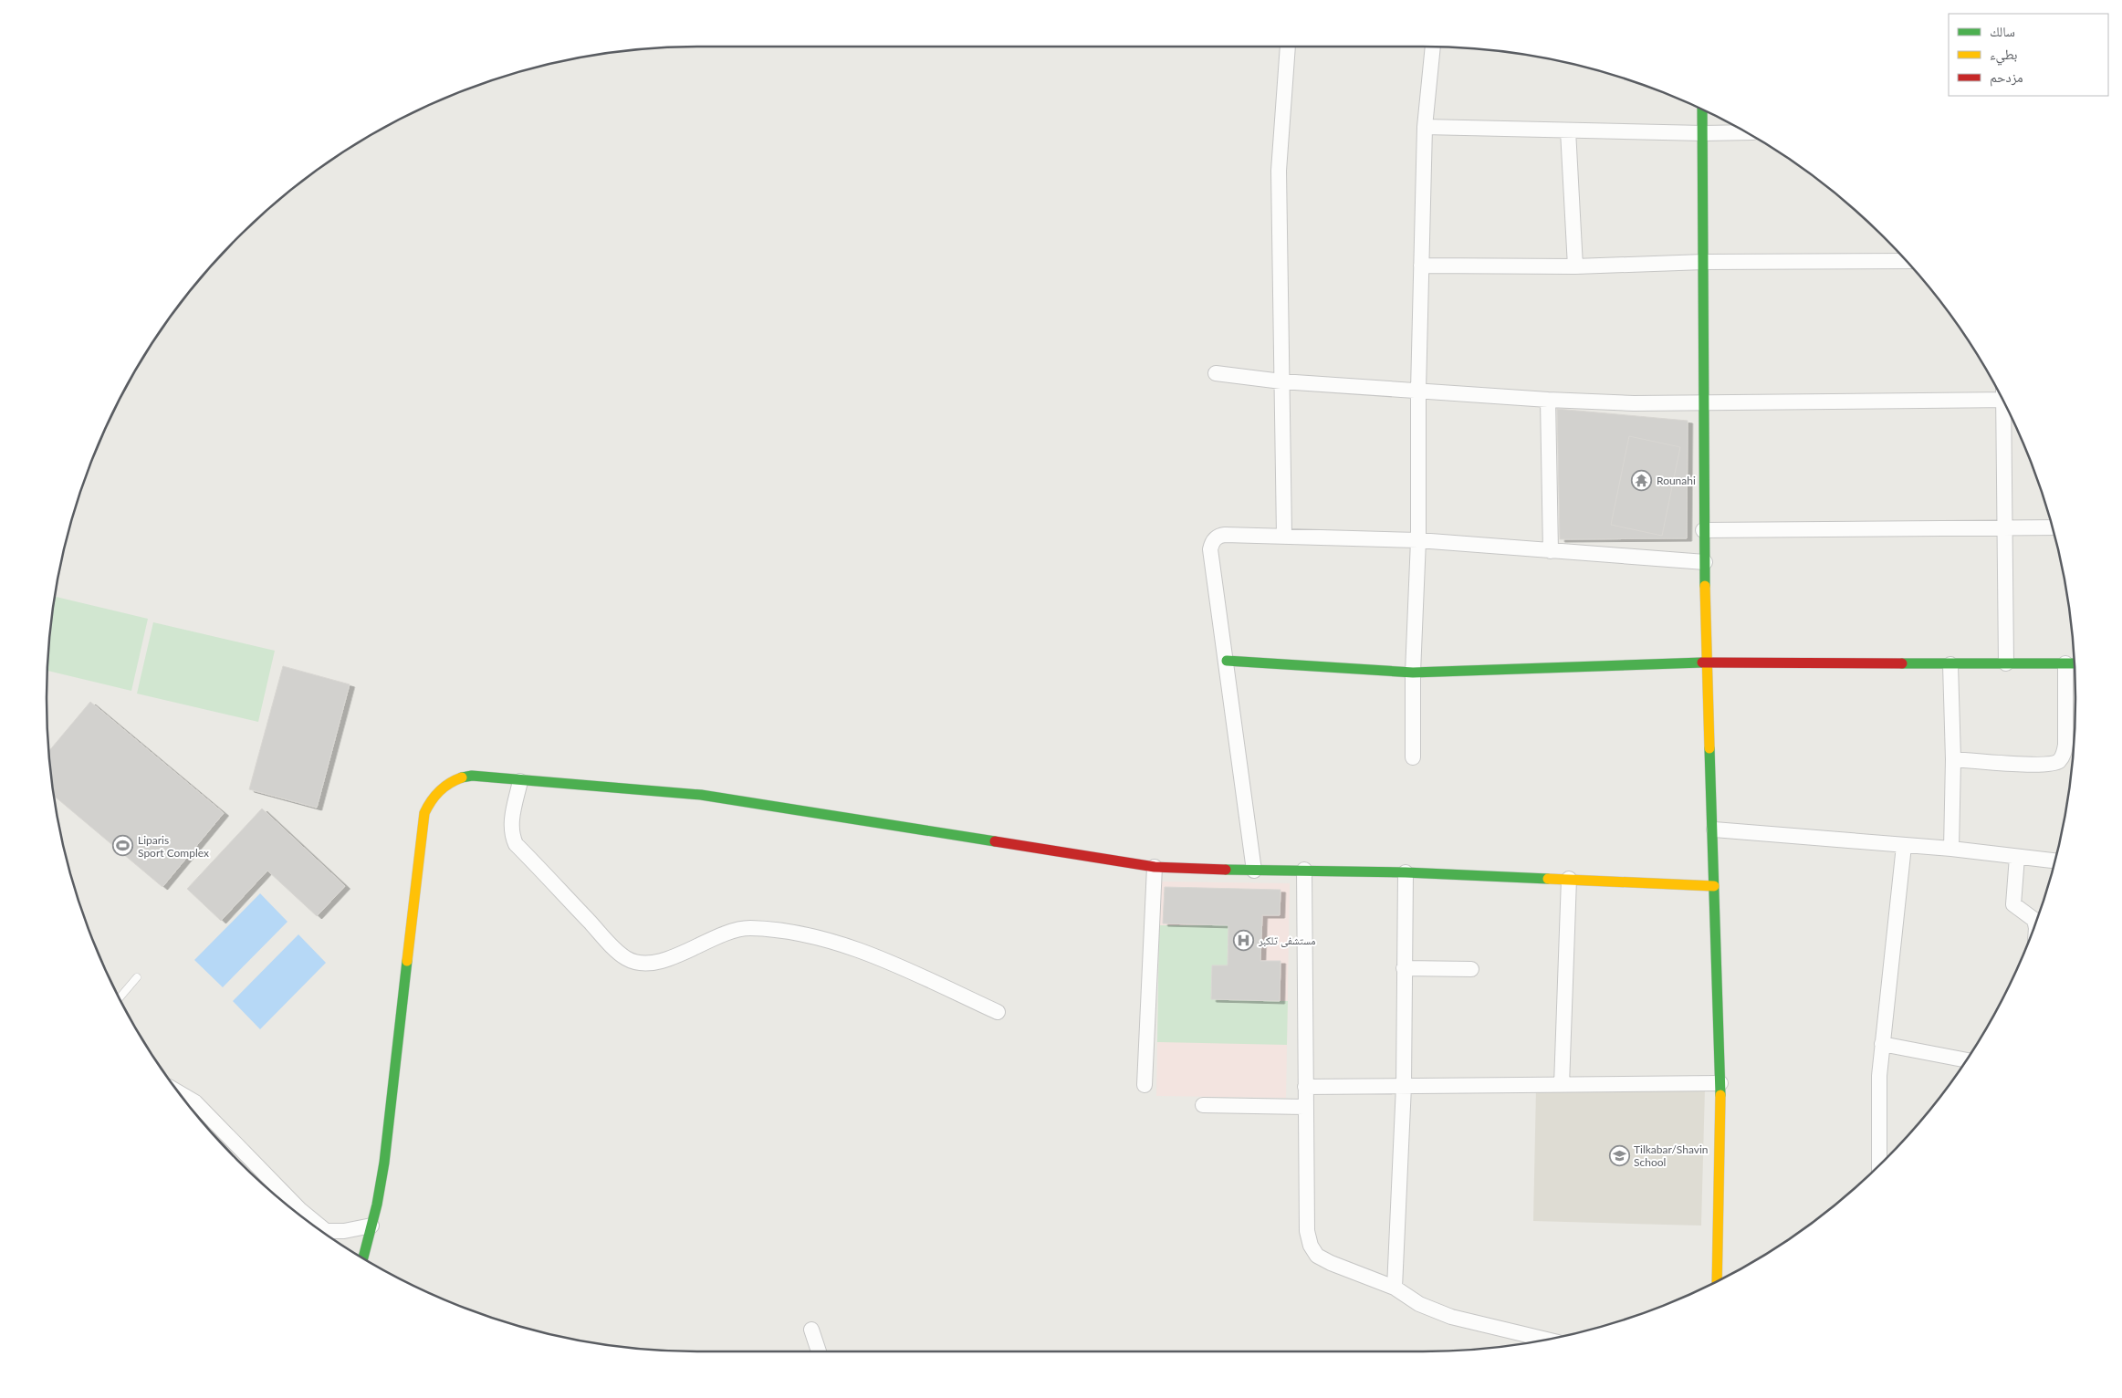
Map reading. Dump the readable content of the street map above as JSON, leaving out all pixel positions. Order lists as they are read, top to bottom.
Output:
{
  "places": {
    "temple": ["Rounahi"],
    "sports": ["Liparis Sport Complex"],
    "hospital": ["مستشفى تلكبر"],
    "school or university": ["Tilkabar/Shavin School"]
  },
  "legend": ["سالك", "بطيء", "مزدحم"]
}
